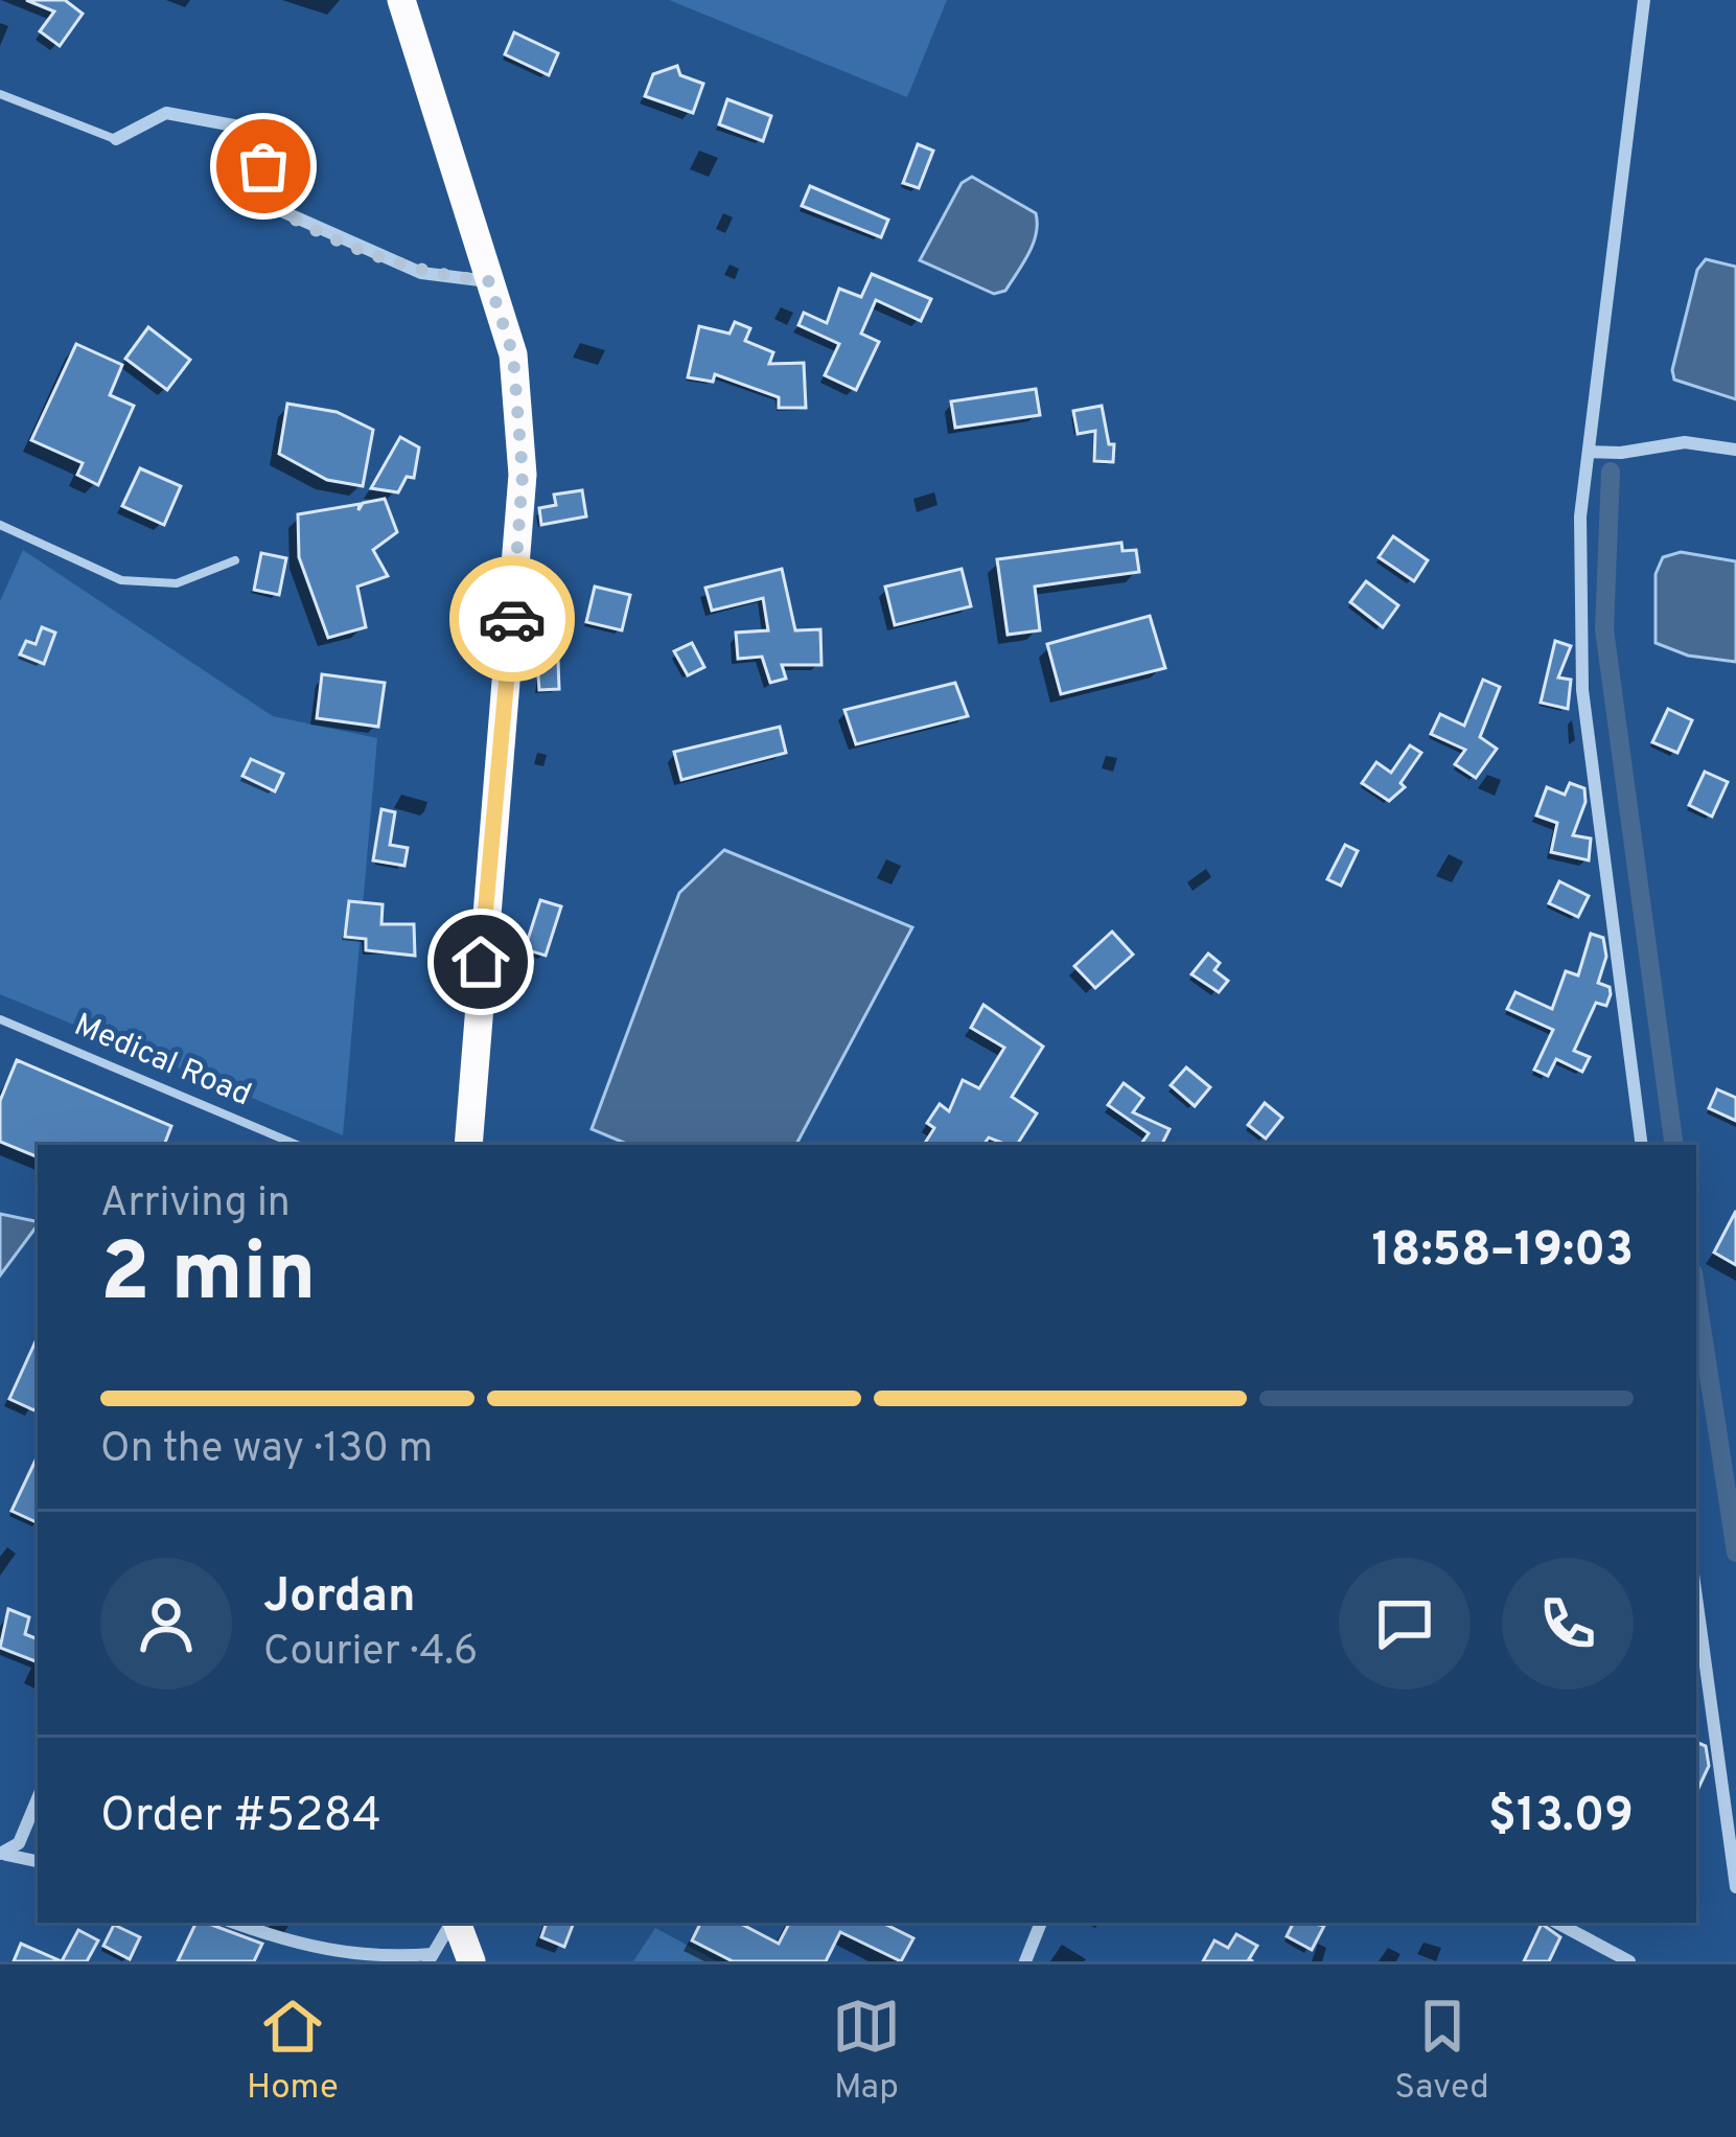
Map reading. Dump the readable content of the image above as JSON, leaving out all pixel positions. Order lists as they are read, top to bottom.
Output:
{
  "streets": {
    "lane": ["Medical Road"]
  },
  "page": {
    "heading": ["2 min", "Arriving in", "18:58–19:03"],
    "panel": [
      "Jordan",
      "Courier · 4.6",
      "Order #5284",
      "$13.09"
    ],
    "bar": "On the way · 130 m",
    "tabs": ["Home", "Map", "Saved"]
  }
}
